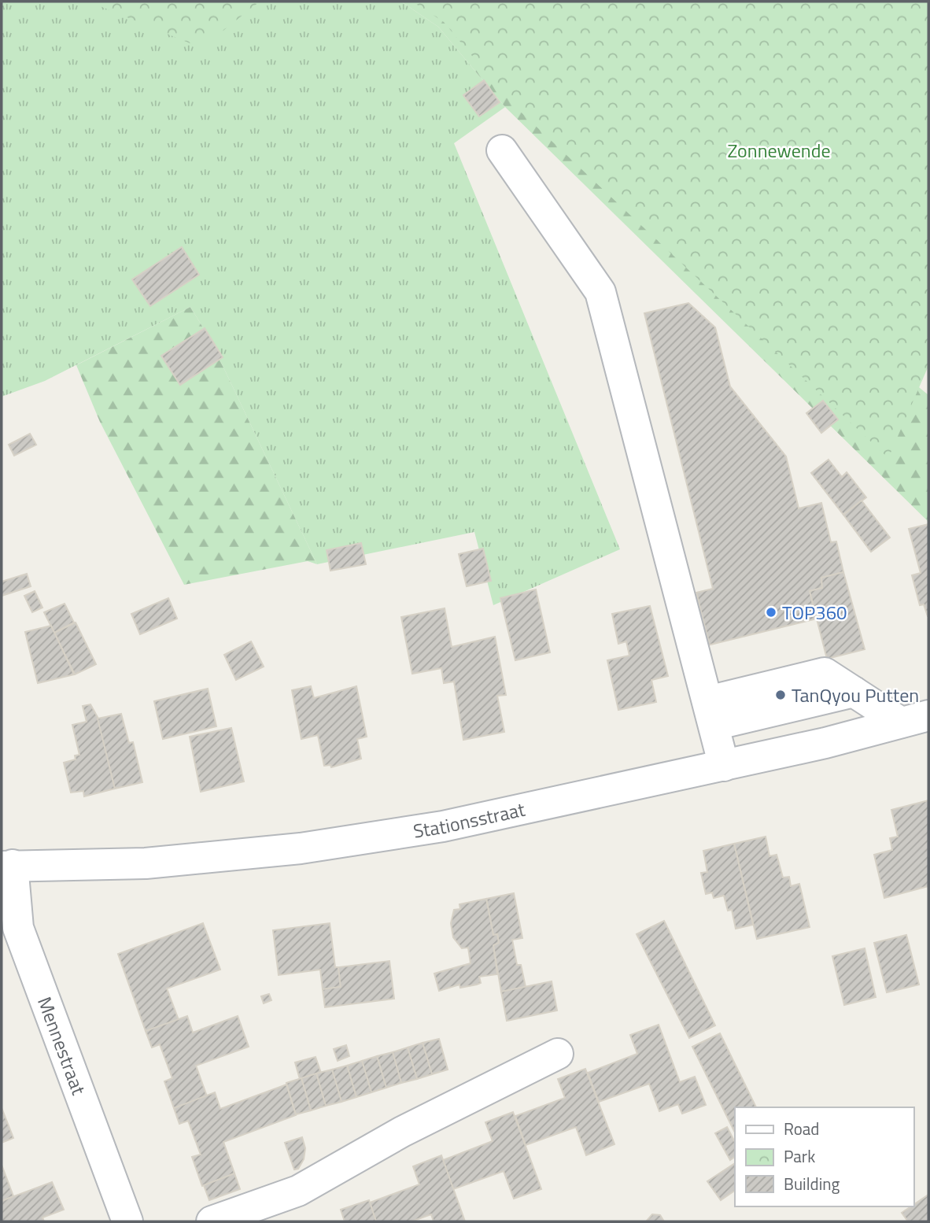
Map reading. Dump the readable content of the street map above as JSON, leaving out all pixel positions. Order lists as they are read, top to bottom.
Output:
{
  "streets": {
    "street": ["Stationsstraat", "Mennestraat"]
  },
  "crossings": [
    ["Stationsstraat", "Mennestraat"]
  ],
  "parks": ["Zonnewende"],
  "places": ["TOP360", "TanQyou Putten"],
  "legend": ["Road", "Park", "Building"]
}
